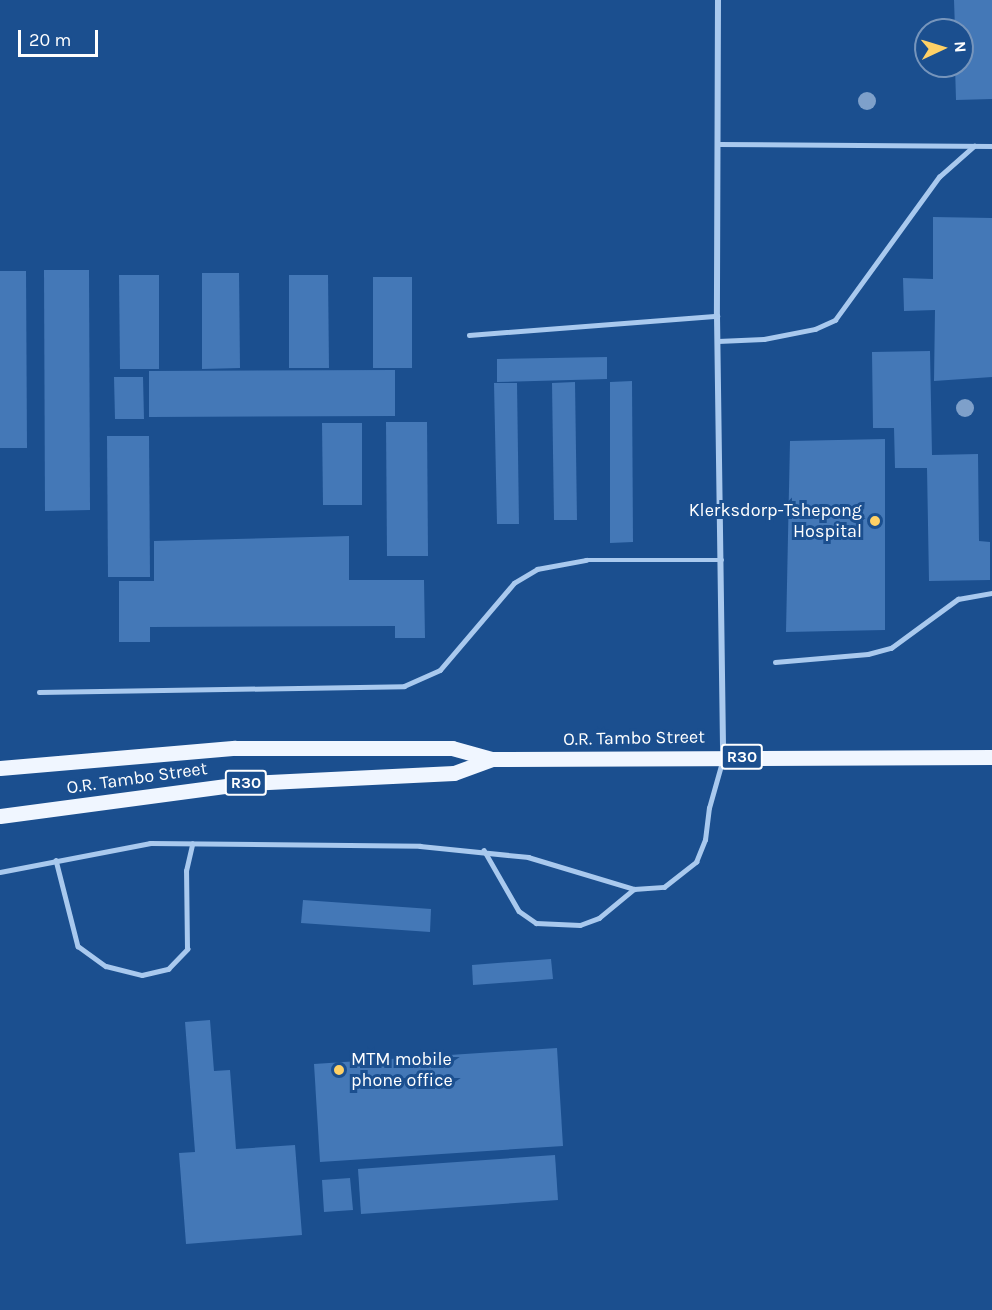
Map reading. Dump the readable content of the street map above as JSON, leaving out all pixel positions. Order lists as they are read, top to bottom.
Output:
{
  "streets": {
    "main road": ["O.R. Tambo Street", "R30"]
  },
  "places": ["Klerksdorp-Tshepong Hospital", "MTM mobile phone office"],
  "scale_bar": "20 m",
  "north": "right"
}
